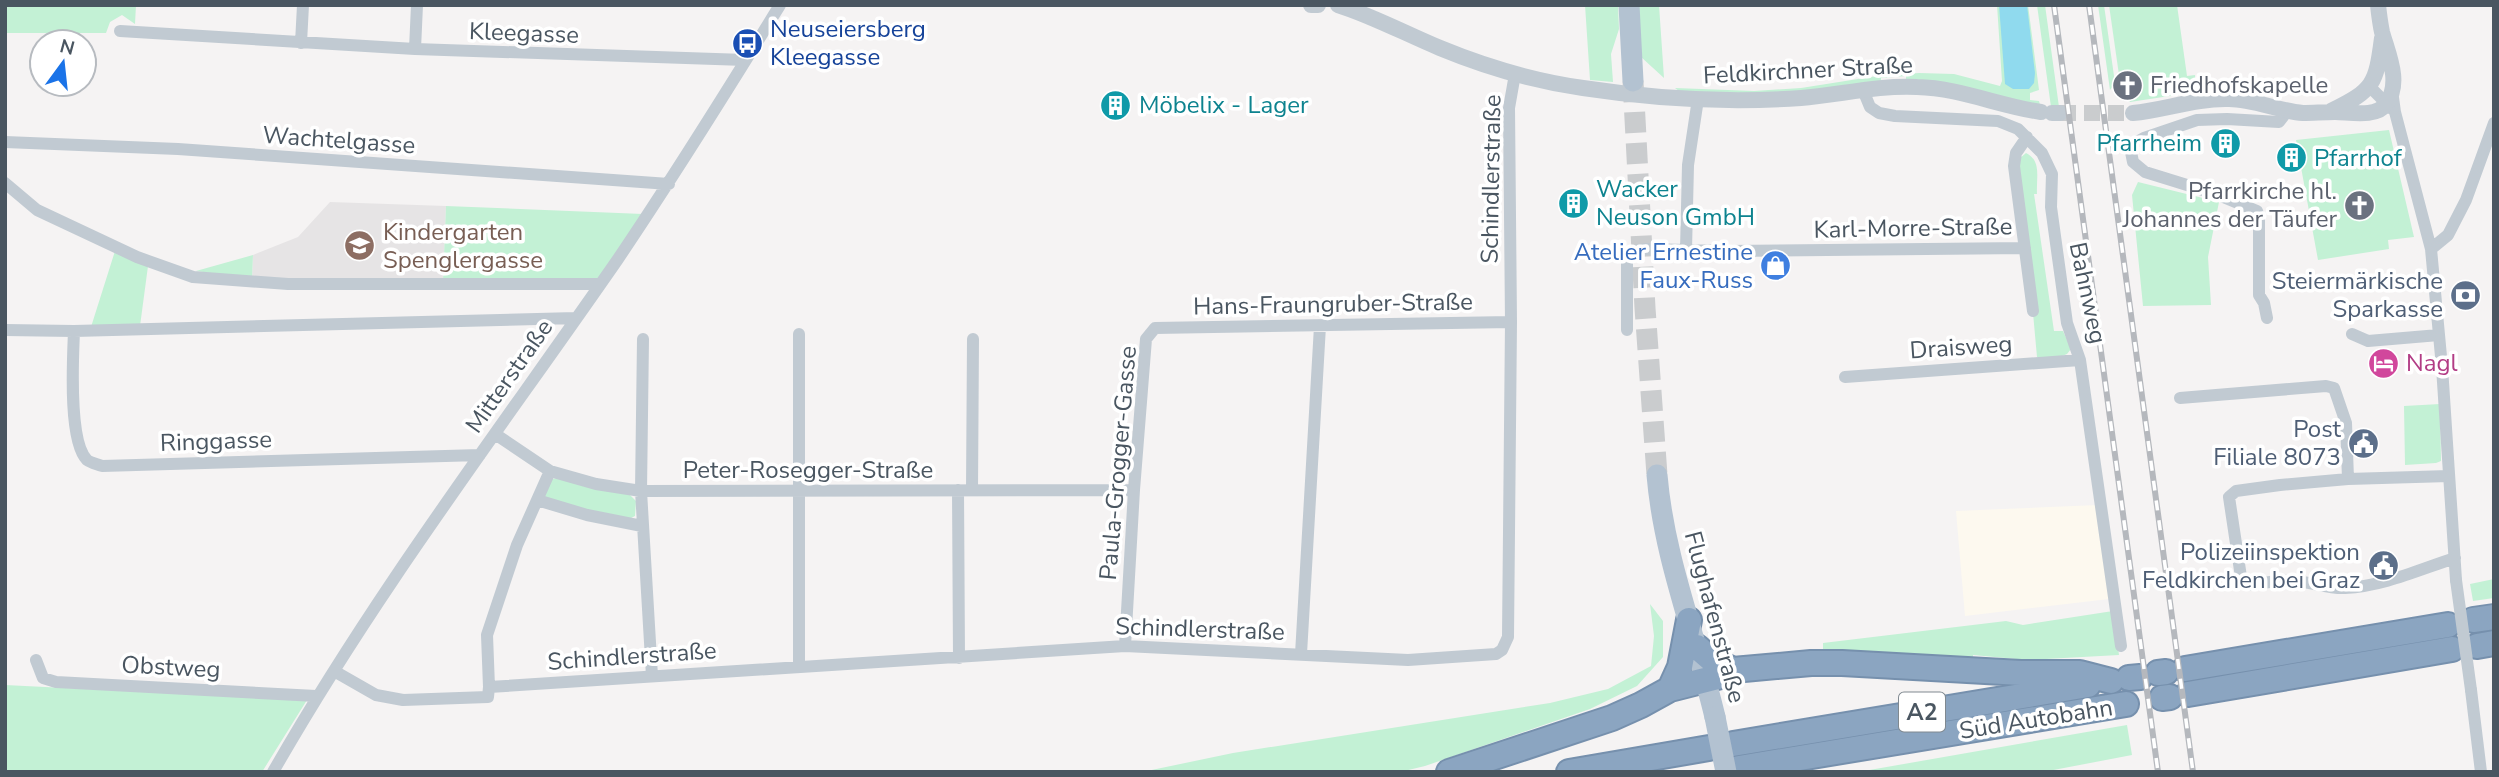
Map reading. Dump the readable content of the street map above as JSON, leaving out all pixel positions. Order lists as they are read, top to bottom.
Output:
{
  "streets": {
    "highway": ["A2", "Süd Autobahn"],
    "main road": ["Flughafenstraße"],
    "street": [
      "Kleegasse",
      "Feldkirchner Straße",
      "Wachtelgasse",
      "Schindlerstraße",
      "Karl-Morre-Straße",
      "Bahnweg",
      "Hans-Fraungruber-Straße",
      "Draisweg",
      "Mitterstraße",
      "Ringgasse",
      "Paula-Grogger-Gasse",
      "Peter-Rosegger-Straße",
      "Obstweg"
    ]
  },
  "crossings": [
    ["Kleegasse", "Mitterstraße"],
    ["Feldkirchner Straße", "Schindlerstraße"],
    ["Feldkirchner Straße", "Bahnweg"],
    ["Wachtelgasse", "Mitterstraße"],
    ["Schindlerstraße", "Hans-Fraungruber-Straße"],
    ["Schindlerstraße", "Mitterstraße"],
    ["Schindlerstraße", "Paula-Grogger-Gasse"],
    ["Karl-Morre-Straße", "Bahnweg"],
    ["Bahnweg", "Draisweg"],
    ["Hans-Fraungruber-Straße", "Paula-Grogger-Gasse"],
    ["Mitterstraße", "Ringgasse"],
    ["Mitterstraße", "Peter-Rosegger-Straße"],
    ["Mitterstraße", "Obstweg"],
    ["Paula-Grogger-Gasse", "Peter-Rosegger-Straße"],
    ["Flughafenstraße", "Süd Autobahn"]
  ],
  "places": {
    "bus stop": ["Neuseiersberg Kleegasse"],
    "church": ["Friedhofskapelle", "Pfarrkirche hl. Johannes der Täufer"],
    "building": [
      "Möbelix - Lager",
      "Pfarrheim",
      "Pfarrhof",
      "Wacker Neuson GmbH"
    ],
    "school or university": ["Kindergarten Spenglergasse"],
    "shop": ["Atelier Ernestine Faux-Russ"],
    "bank": ["Steiermärkische Sparkasse"],
    "hotel": ["Nagl"],
    "public building": ["Post Filiale 8073", "Polizeiinspektion Feldkirchen bei Graz"]
  },
  "north": "top"
}
